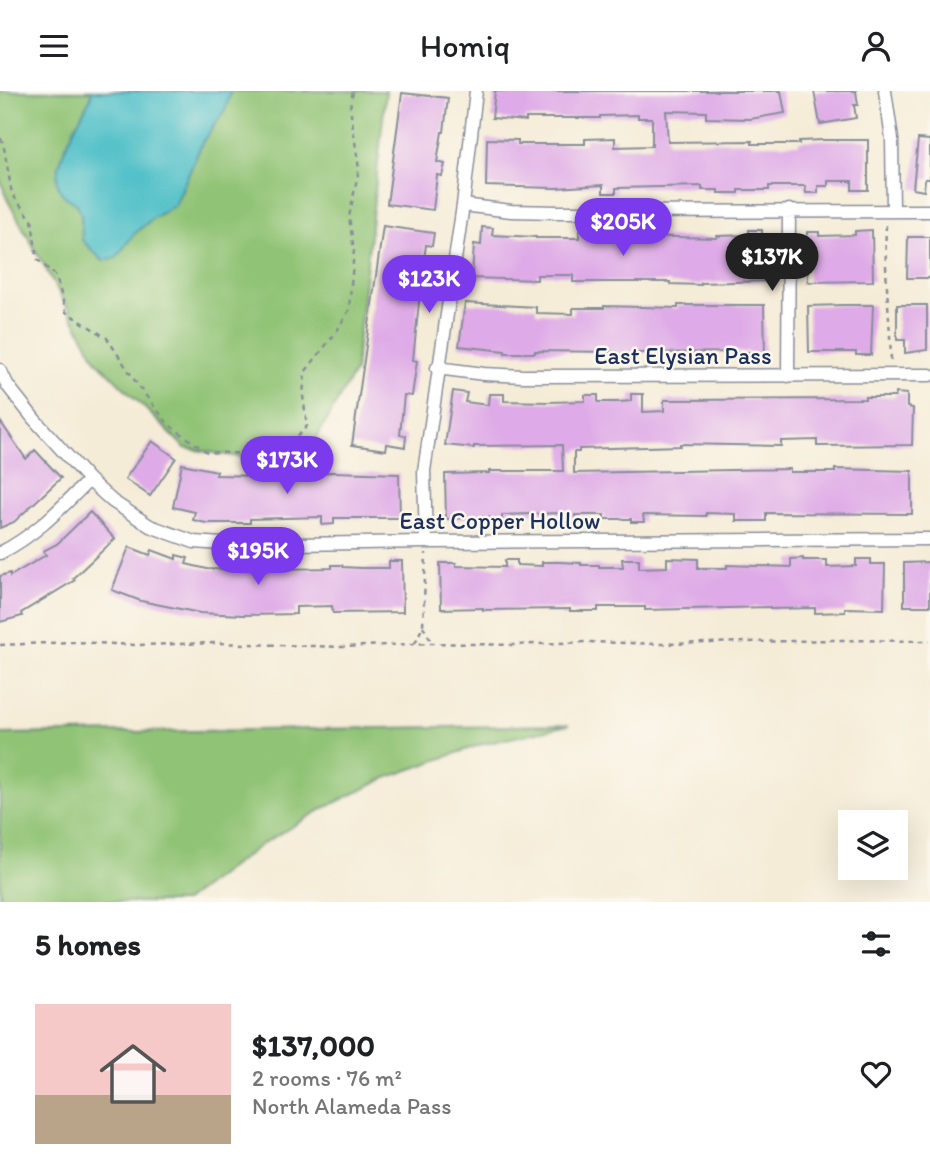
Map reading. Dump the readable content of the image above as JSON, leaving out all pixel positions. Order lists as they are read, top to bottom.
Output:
{
  "streets": {
    "street": ["East Elysian Pass", "East Copper Hollow"]
  },
  "page": {
    "header": "Homiq",
    "price": [
      "$205K",
      "$137K",
      "$123K",
      "$173K",
      "$195K"
    ],
    "heading": "5 homes",
    "list": [
      {
        "name": "$137,000",
        "note": "2 rooms · 76 m² · North Alameda Pass"
      }
    ]
  }
}
